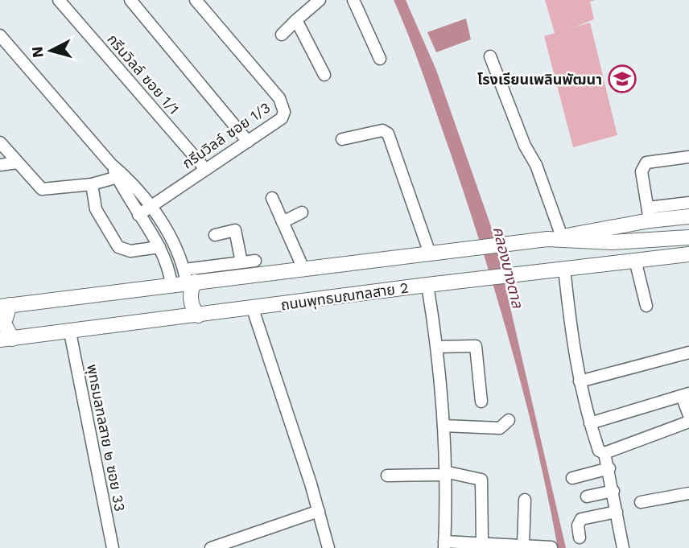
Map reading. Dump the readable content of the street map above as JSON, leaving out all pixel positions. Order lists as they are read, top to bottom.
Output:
{
  "streets": {
    "main road": ["ถนนพุทธมณฑลสาย 2"],
    "street": ["กรีนวิลล์ ซอย 1/1", "กรีนวิลล์ ซอย 1/3", "พุทธมลฑลสาย ๒ ซอย 33"]
  },
  "crossings": [
    ["กรีนวิลล์ ซอย 1/1", "กรีนวิลล์ ซอย 1/3"],
    ["ถนนพุทธมณฑลสาย 2", "พุทธมลฑลสาย ๒ ซอย 33"]
  ],
  "water": ["คลองบางตาล"],
  "places": {
    "school or university": ["โรงเรียนเพลินพัฒนา"]
  },
  "north": "left"
}
